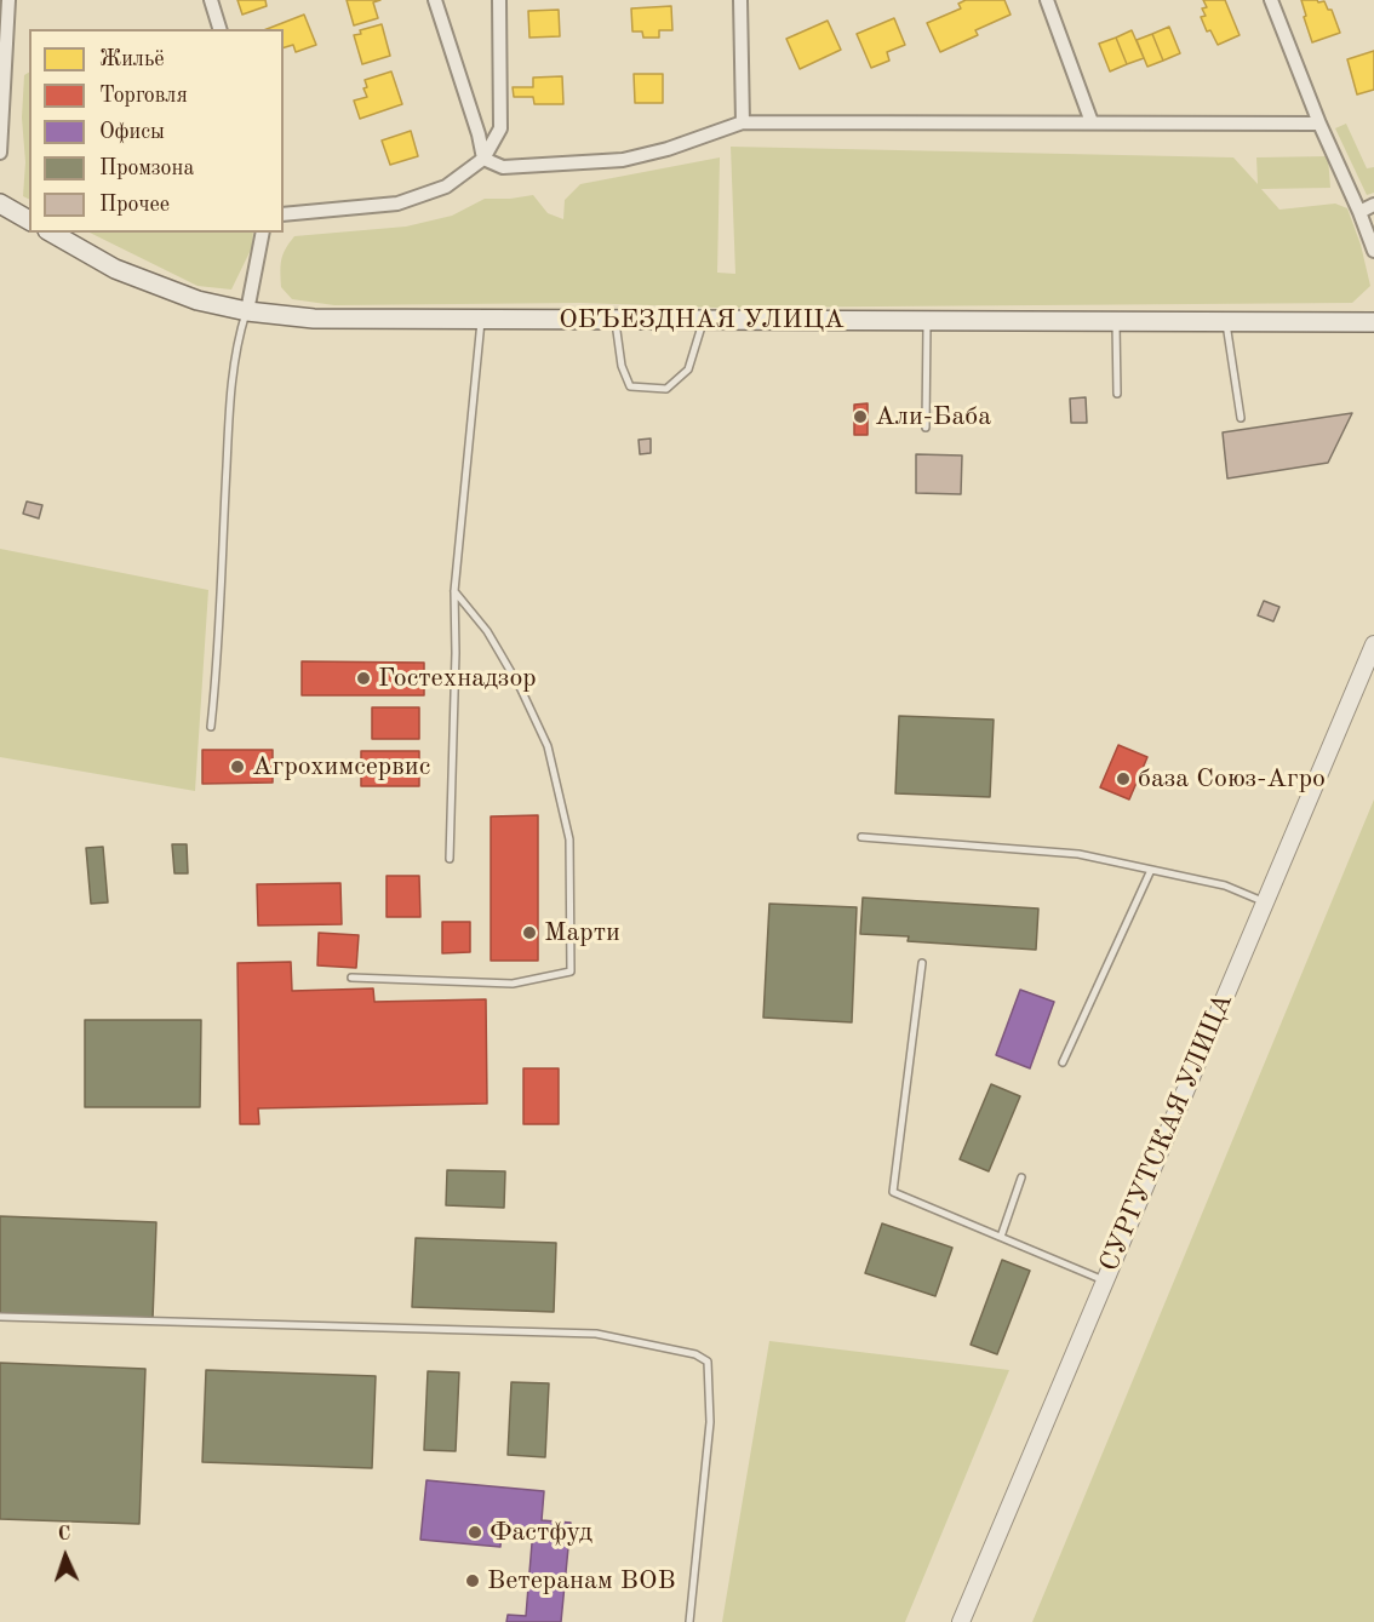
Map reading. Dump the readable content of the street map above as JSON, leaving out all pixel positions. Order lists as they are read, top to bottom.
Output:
{
  "streets": {
    "main road": ["ОБЪЕЗДНАЯ УЛИЦА"],
    "street": ["СУРГУТСКАЯ УЛИЦА"]
  },
  "places": [
    "Али-Баба",
    "Гостехнадзор",
    "Агрохимсервис",
    "база Союз-Агро",
    "Марти",
    "Фастфуд",
    "Ветеранам ВОВ"
  ],
  "legend": [
    "Жильё",
    "Торговля",
    "Офисы",
    "Промзона",
    "Прочее"
  ],
  "north": "top"
}
